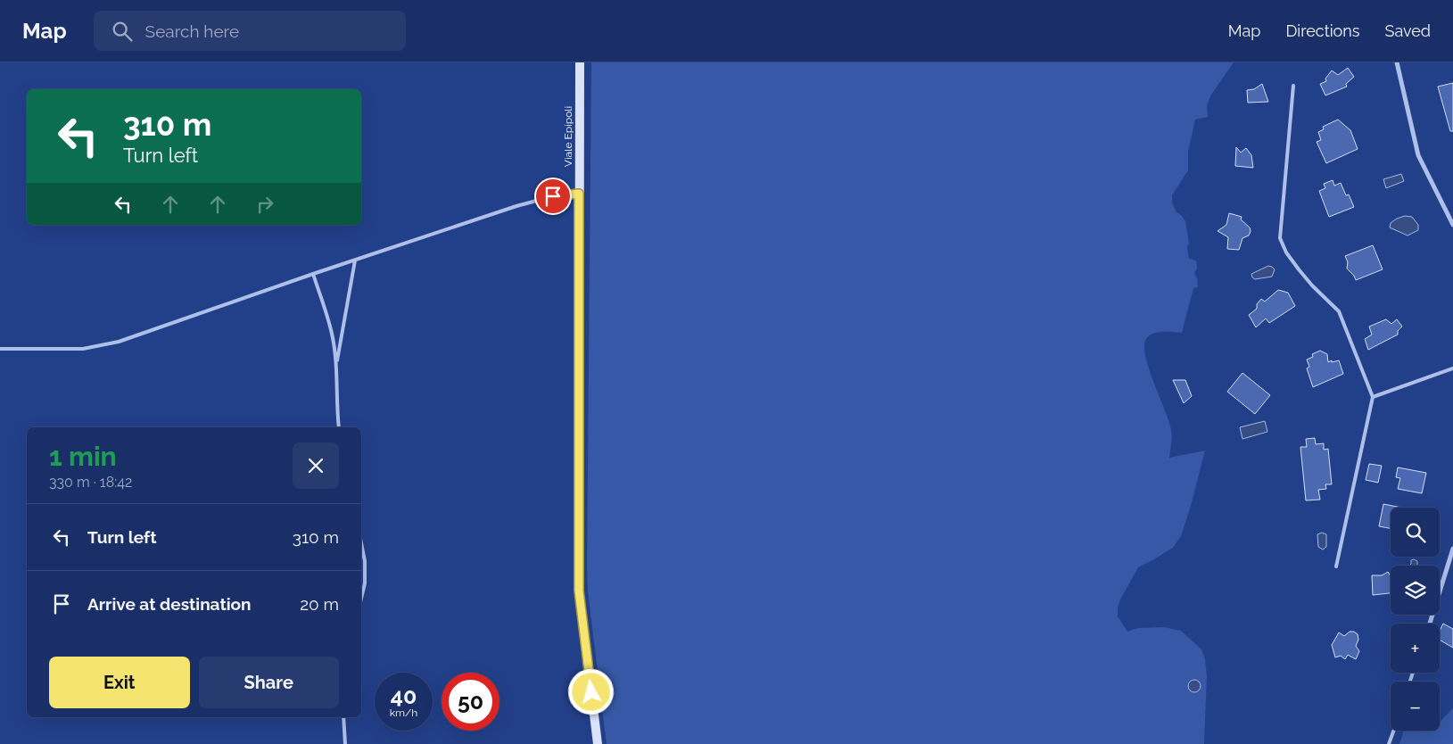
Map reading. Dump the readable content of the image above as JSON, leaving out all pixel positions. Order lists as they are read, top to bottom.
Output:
{
  "streets": {
    "main road": ["Viale Epipoli"]
  },
  "page": {
    "header": "Map",
    "search": "Search here",
    "nav": ["Map", "Directions", "Saved"],
    "turn": ["310 m", "Turn left"],
    "heading": ["1 min", "330 m · 18:42"],
    "list": [
      {
        "name": "Turn left",
        "value": "310 m"
      },
      {
        "name": "Arrive at destination",
        "value": "20 m"
      }
    ],
    "map_buttons": ["+", "−"],
    "buttons": ["Exit", "Share"],
    "speed": "40 km/h",
    "limit": "50"
  }
}
